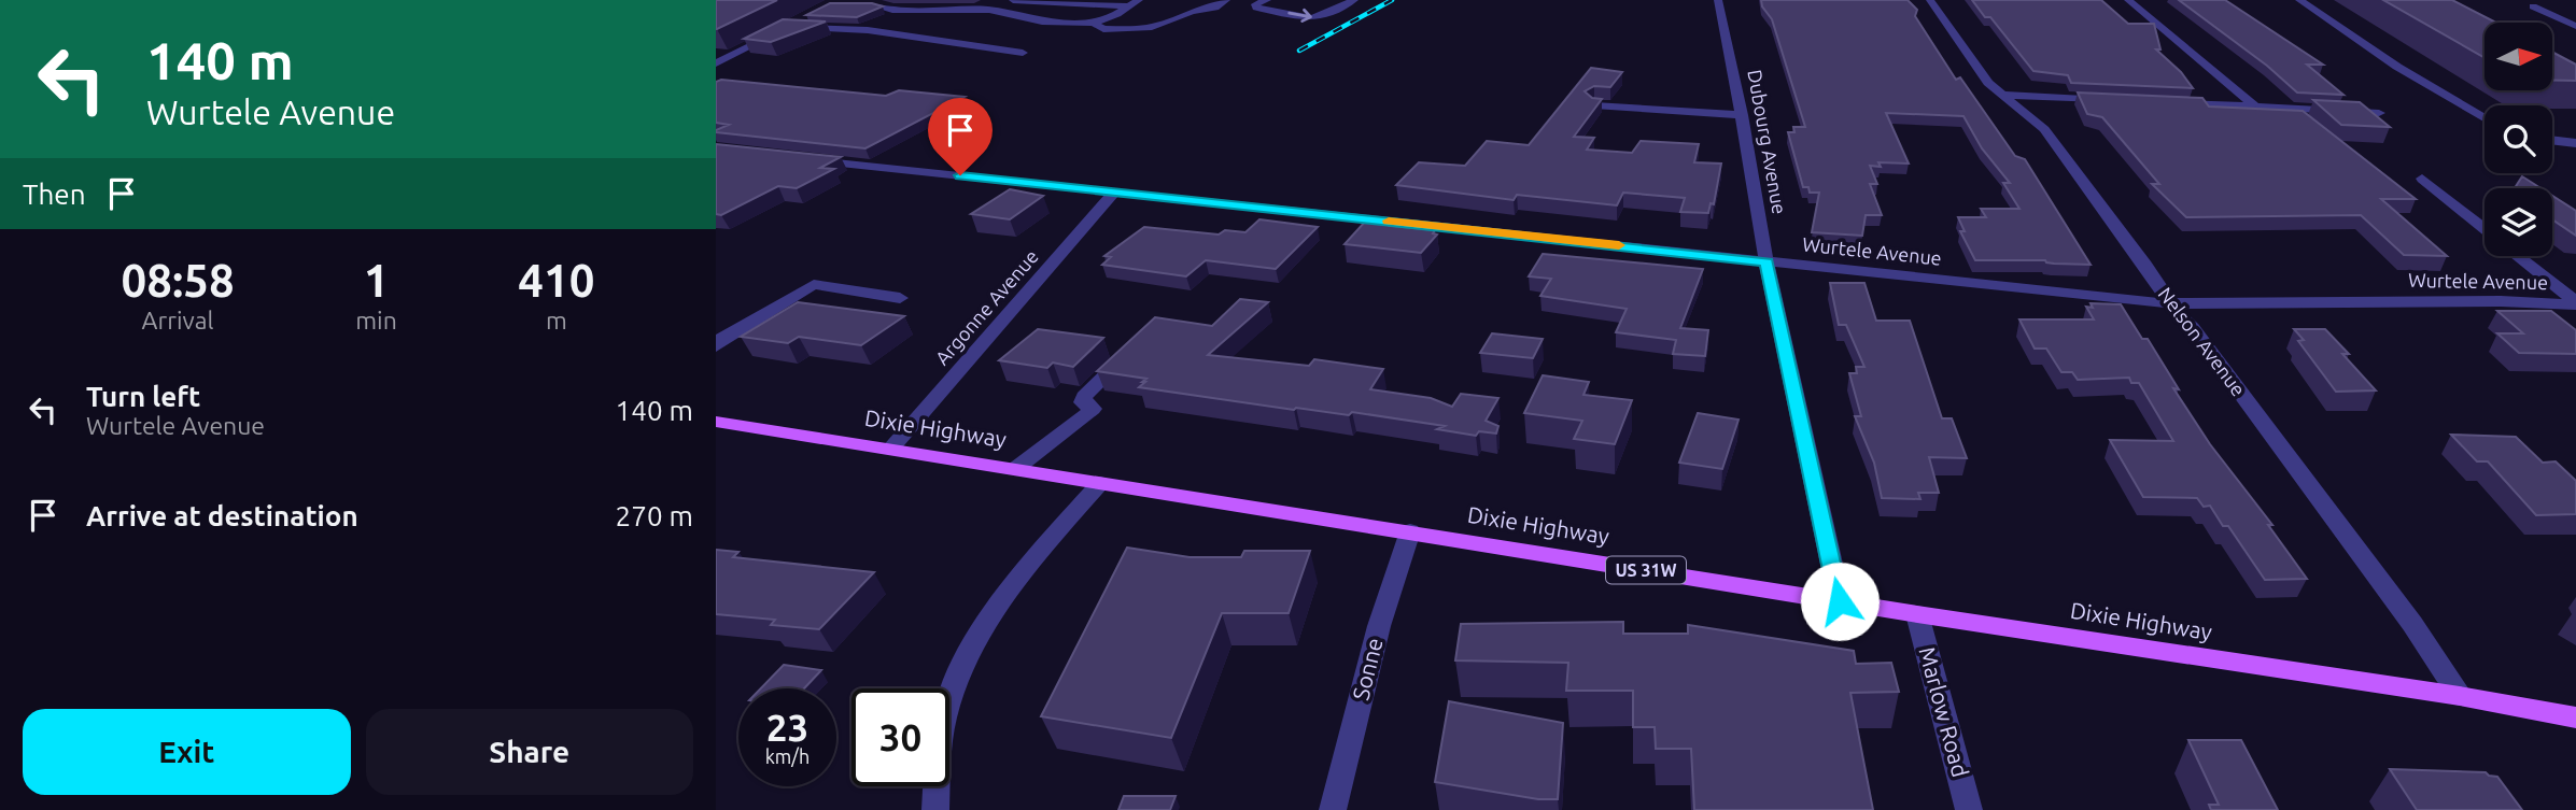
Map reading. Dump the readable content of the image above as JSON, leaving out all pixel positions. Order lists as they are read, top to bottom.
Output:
{
  "streets": {
    "main road": ["Dixie Highway", "US 31W"],
    "street": [
      "Dubourg Avenue",
      "Wurtele Avenue",
      "Argonne Avenue",
      "Nelson Avenue",
      "Sonne",
      "Marlow Road"
    ]
  },
  "crossings": [
    ["Dubourg Avenue", "Wurtele Avenue"],
    ["Dubourg Avenue", "Dixie Highway"],
    ["Wurtele Avenue", "Argonne Avenue"],
    ["Wurtele Avenue", "Nelson Avenue"],
    ["Argonne Avenue", "Dixie Highway"],
    ["Nelson Avenue", "Dixie Highway"],
    ["Dixie Highway", "Sonne"],
    ["Dixie Highway", "Marlow Road"]
  ],
  "north": "right",
  "page": {
    "turn": ["140 m", "Wurtele Avenue"],
    "then": "Then",
    "eta": [
      "08:58",
      "Arrival",
      "1",
      "min",
      "410",
      "m"
    ],
    "list": [
      {
        "name": "Turn left",
        "note": "Wurtele Avenue",
        "value": "140 m"
      },
      {
        "name": "Arrive at destination",
        "value": "270 m"
      }
    ],
    "speed": "23 km/h",
    "limit": "30",
    "buttons": ["Exit", "Share"]
  }
}
